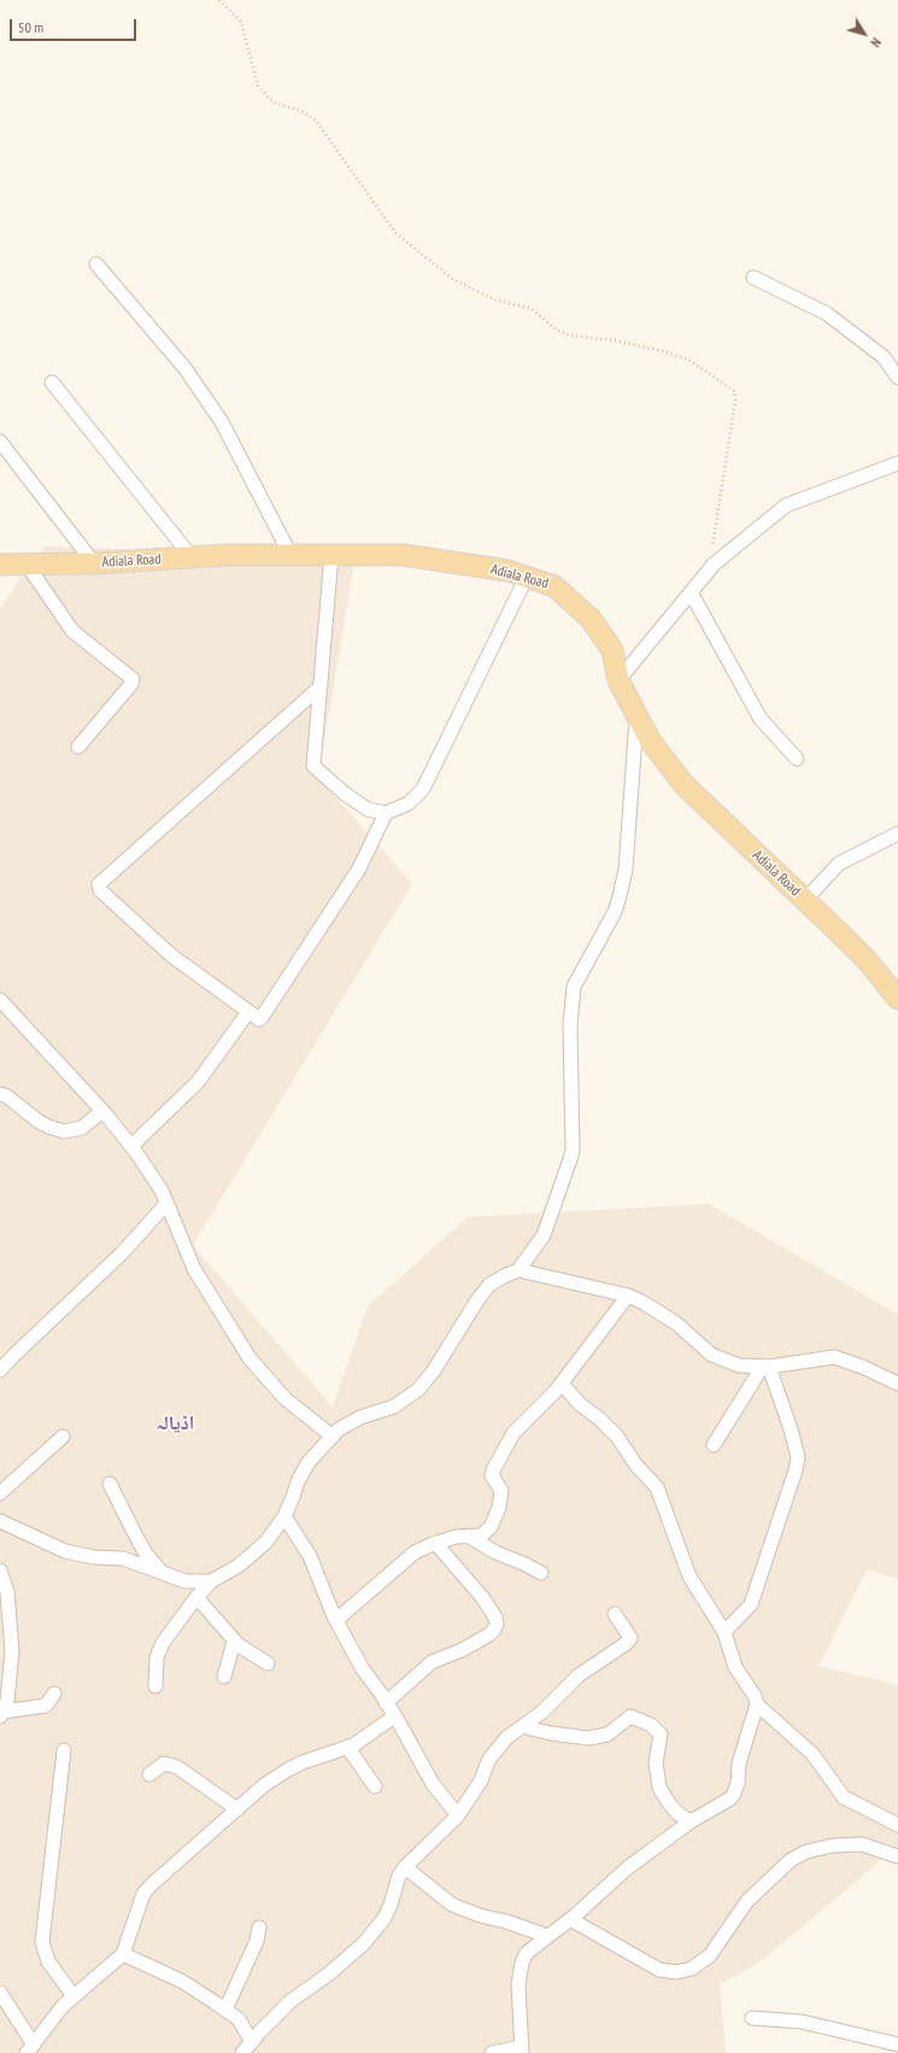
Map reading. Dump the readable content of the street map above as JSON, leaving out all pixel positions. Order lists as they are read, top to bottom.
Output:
{
  "streets": {
    "main road": ["Adiala Road"]
  },
  "districts": ["اڈیالہ"],
  "scale_bar": "50 m",
  "north": "bottom right"
}
